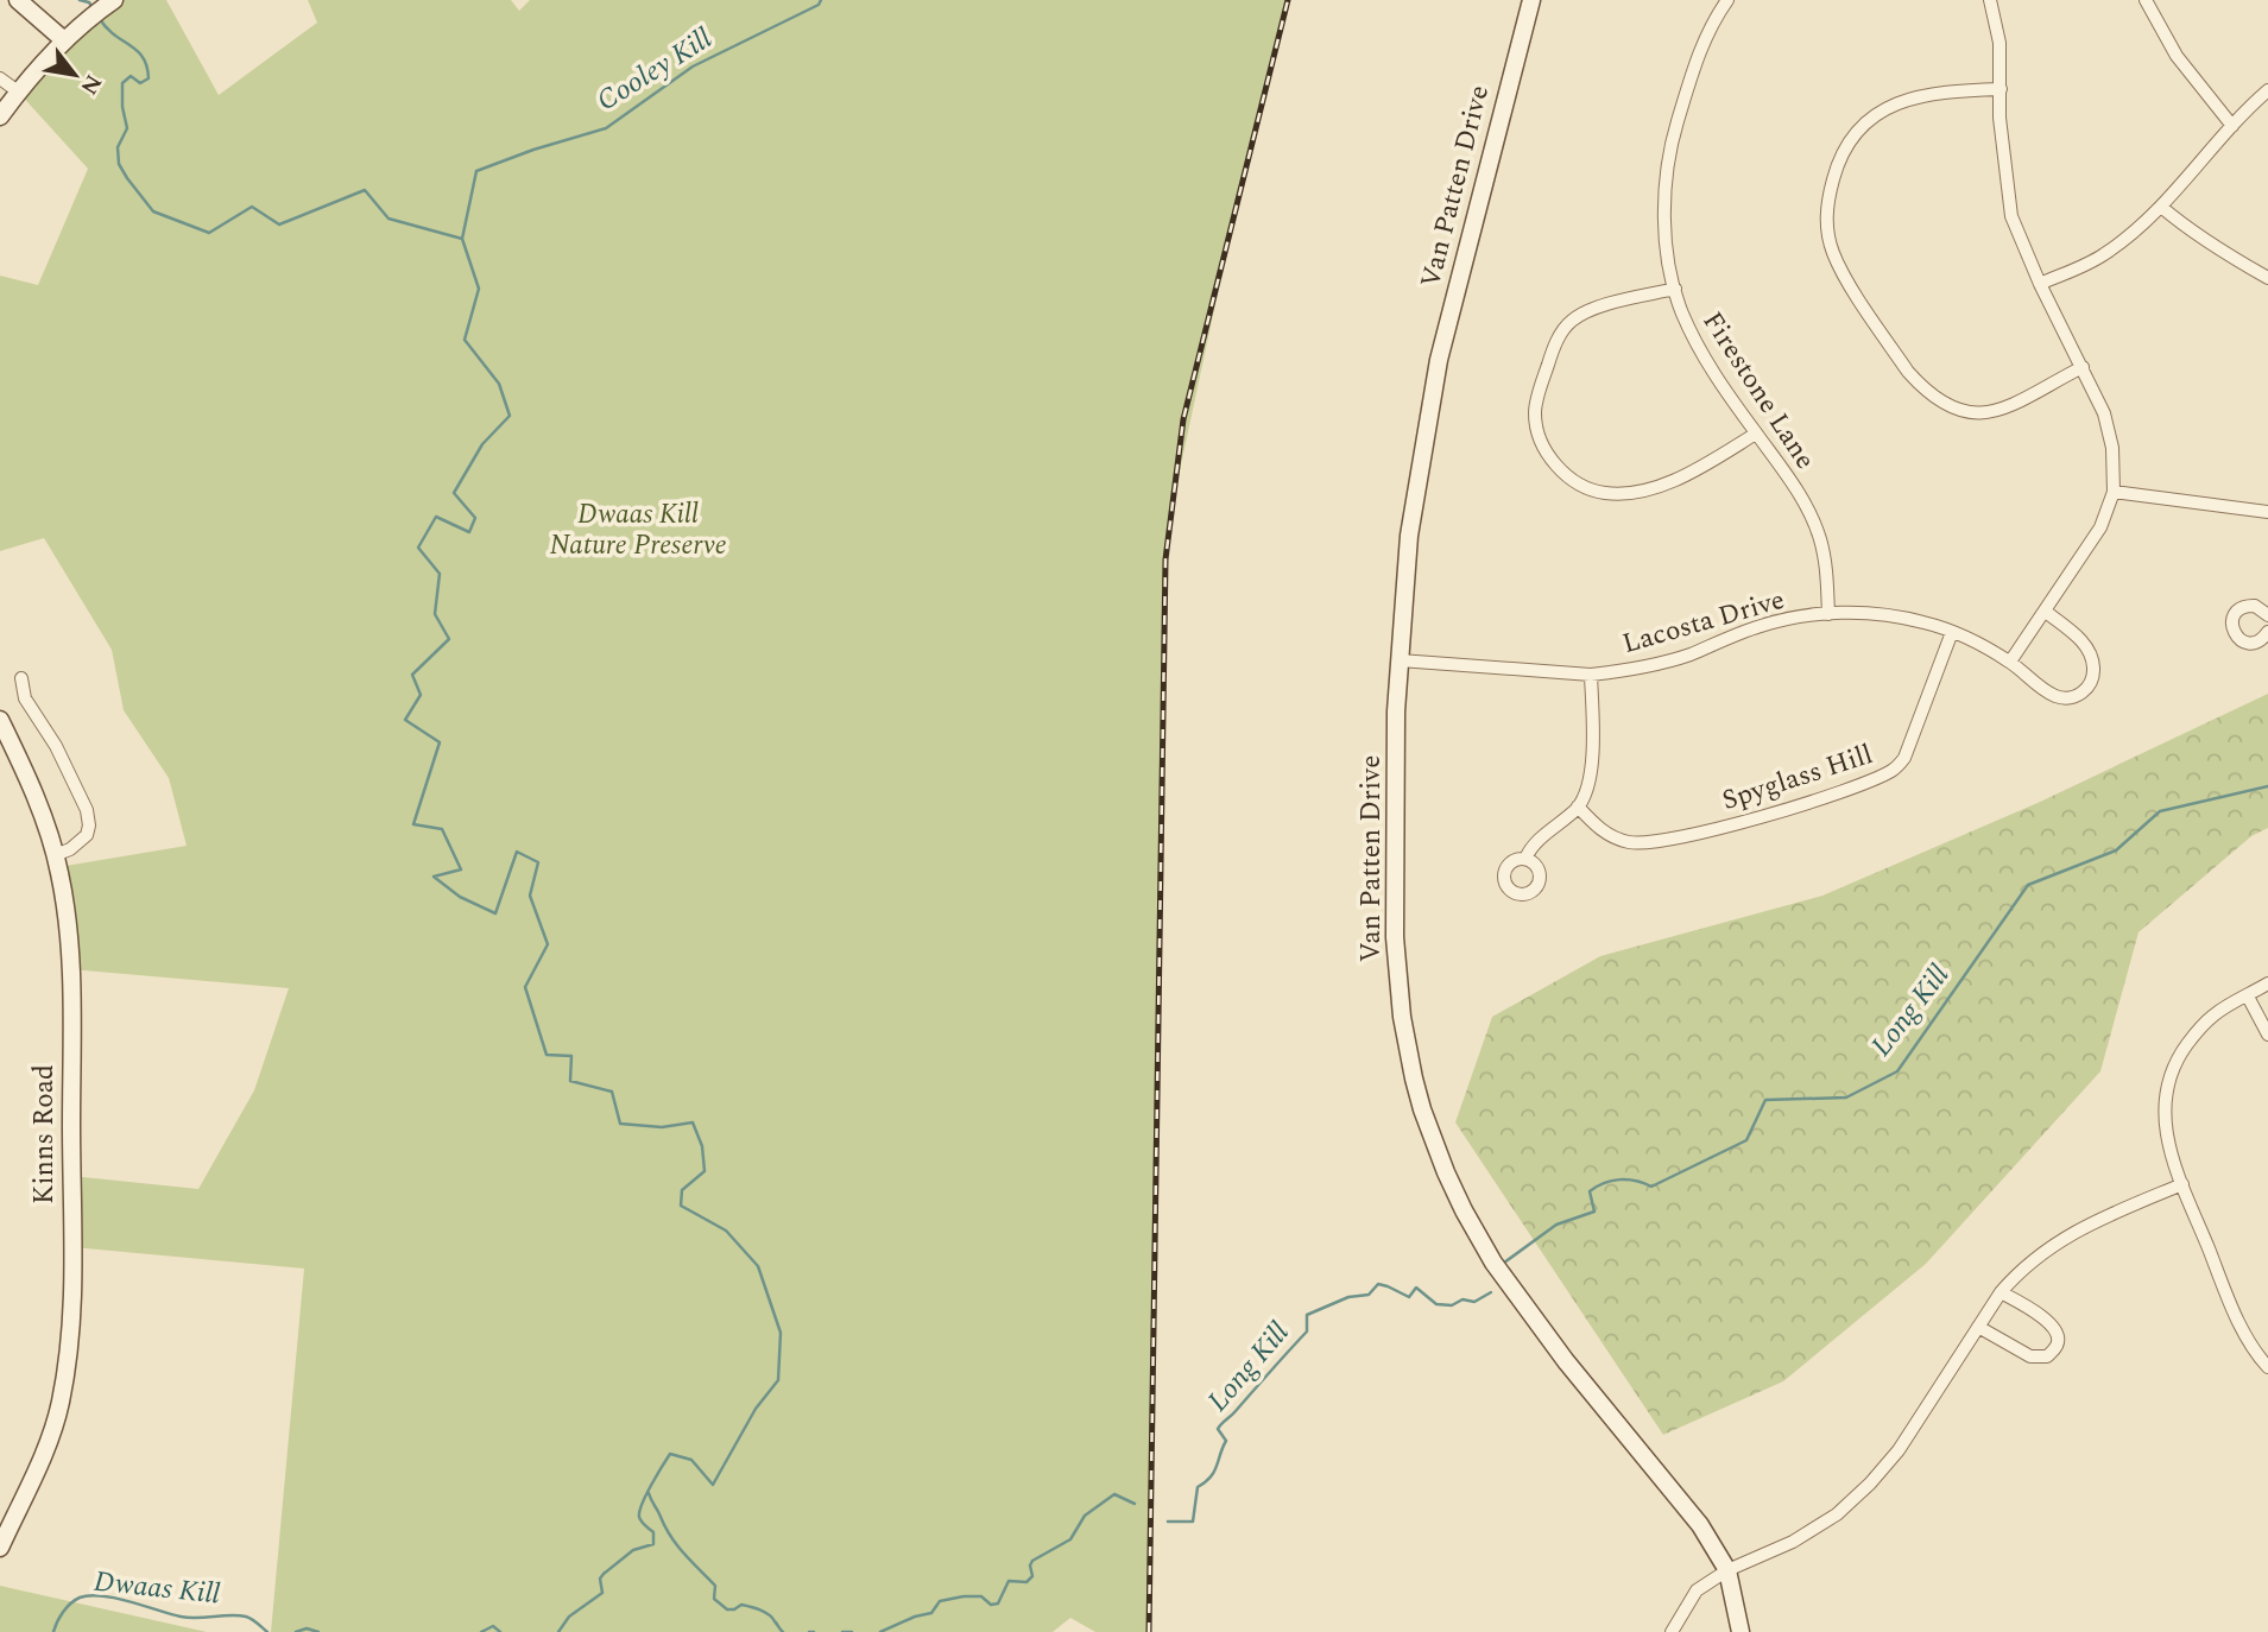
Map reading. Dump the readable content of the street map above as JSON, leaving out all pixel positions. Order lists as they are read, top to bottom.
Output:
{
  "streets": {
    "street": [
      "Van Patten Drive",
      "Firestone Lane",
      "Lacosta Drive",
      "Spyglass Hill",
      "Kinns Road"
    ]
  },
  "crossings": [
    ["Van Patten Drive", "Lacosta Drive"],
    ["Firestone Lane", "Lacosta Drive"],
    ["Lacosta Drive", "Spyglass Hill"]
  ],
  "water": ["Cooley Kill", "Long Kill", "Dwaas Kill"],
  "parks": ["Dwaas Kill Nature Preserve"],
  "north": "bottom right"
}
